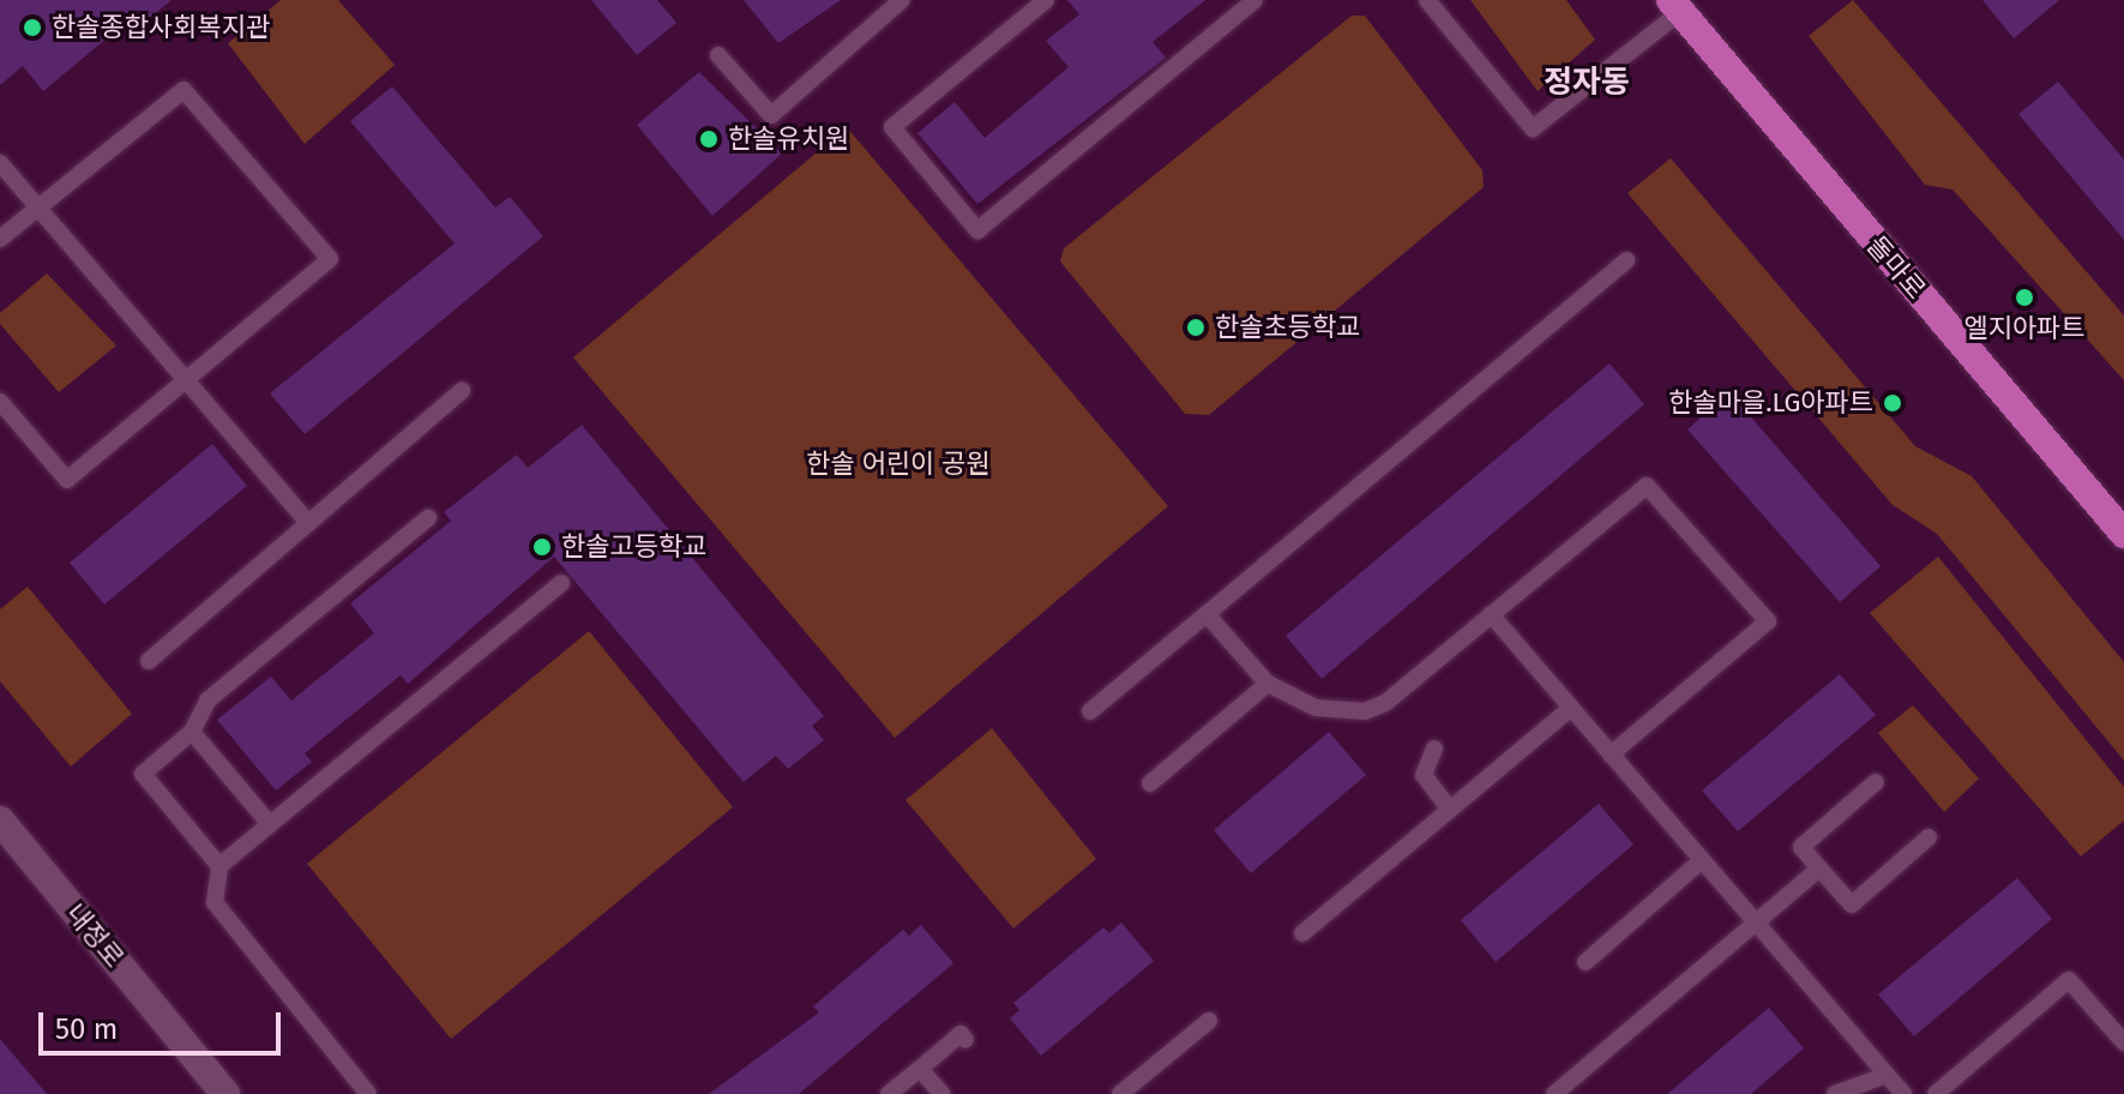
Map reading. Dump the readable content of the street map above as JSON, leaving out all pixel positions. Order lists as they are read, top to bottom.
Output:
{
  "streets": {
    "main road": ["돌마로"],
    "street": ["내정로"]
  },
  "districts": ["정자동"],
  "parks": ["한솔 어린이 공원"],
  "places": [
    "한솔종합사회복지관",
    "한솔유치원",
    "엘지아파트",
    "한솔초등학교",
    "한솔마을.LG아파트",
    "한솔고등학교"
  ],
  "scale_bar": "50 m"
}
